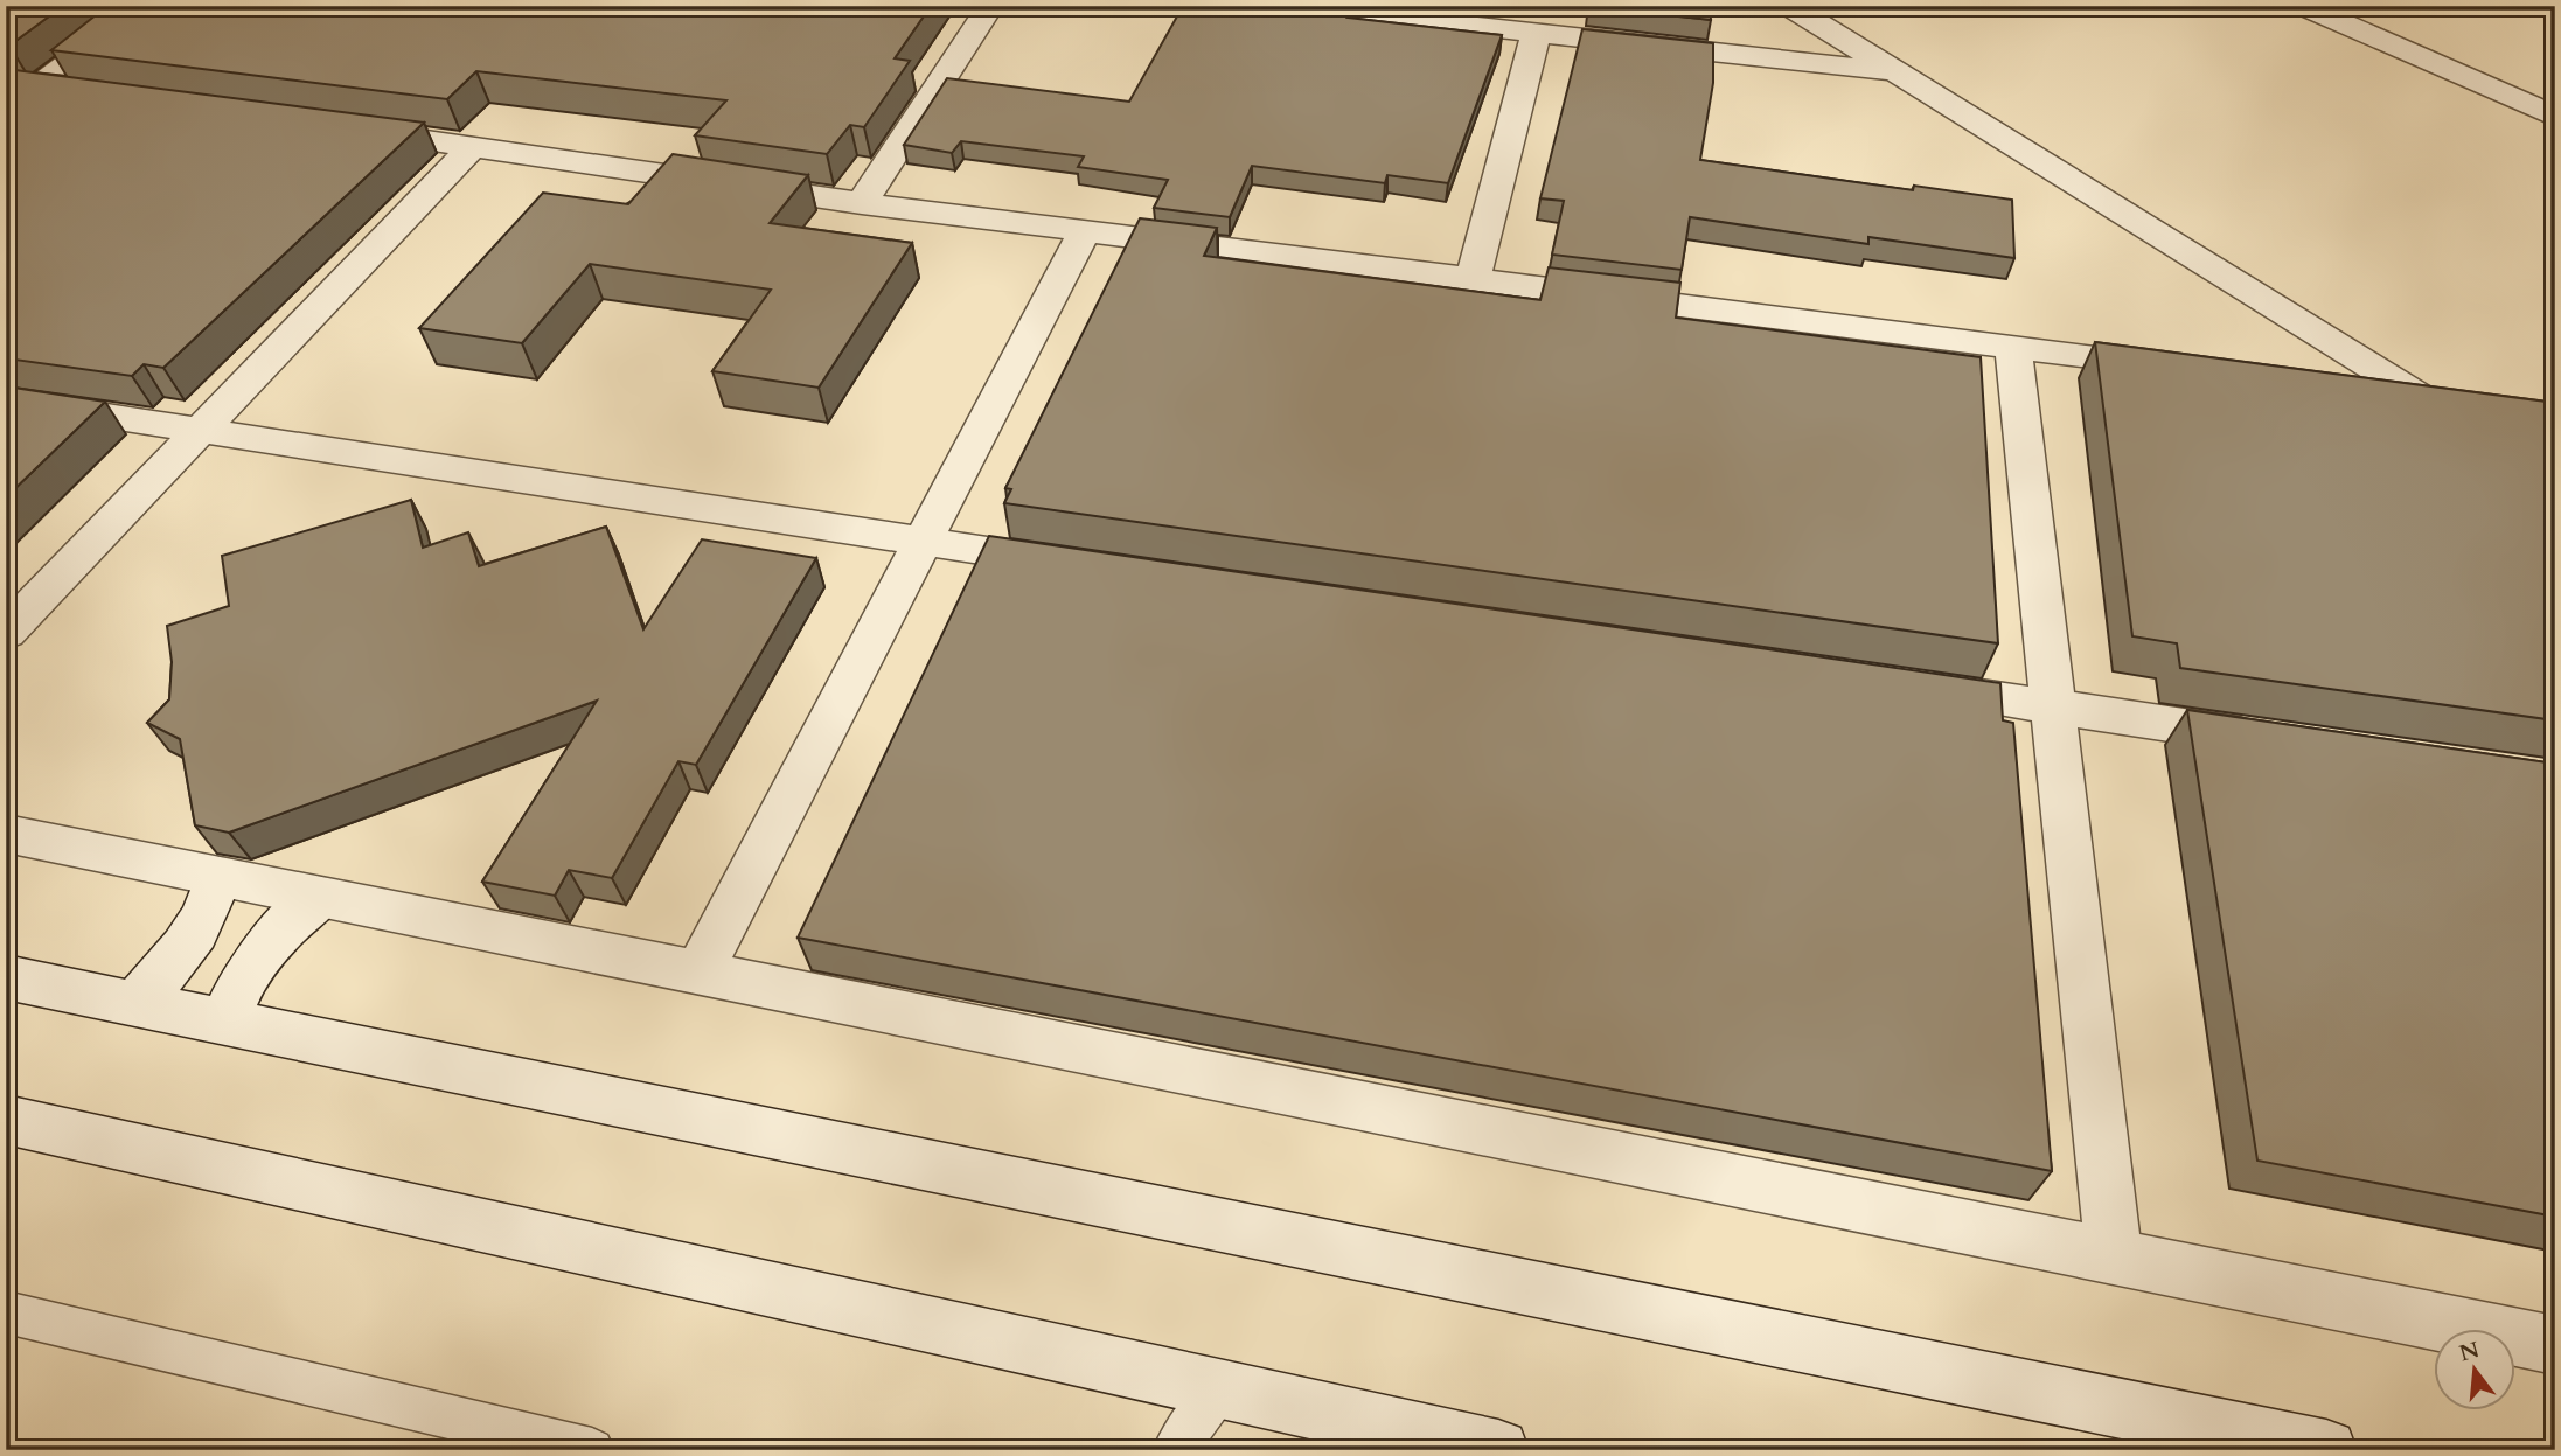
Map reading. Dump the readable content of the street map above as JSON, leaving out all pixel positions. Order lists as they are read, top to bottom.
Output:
{
  "north": "top"
}
